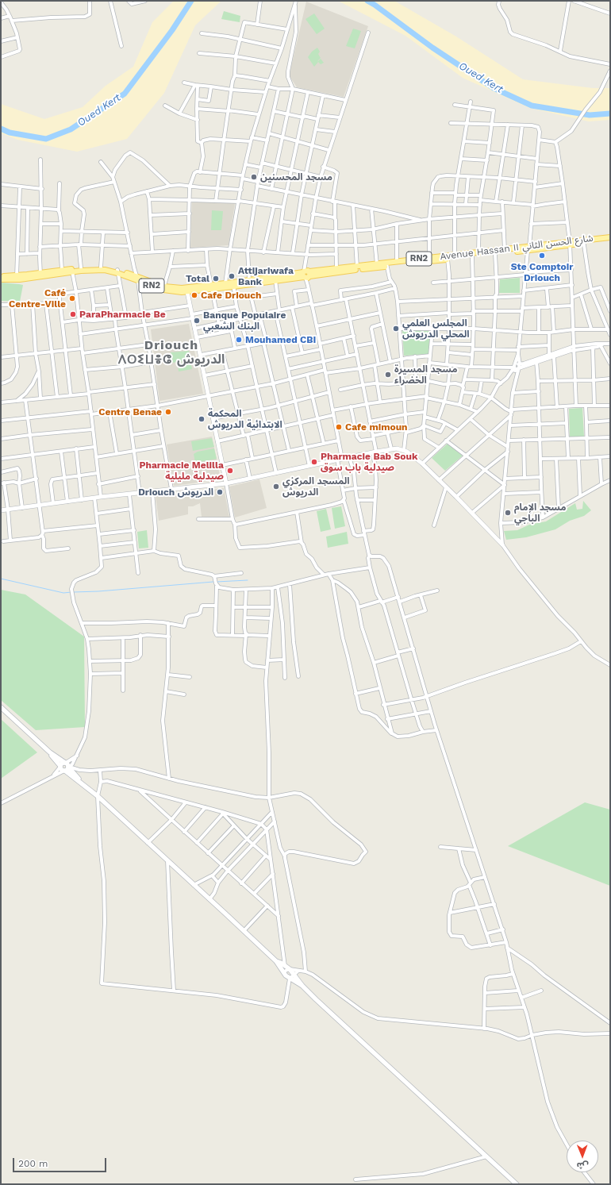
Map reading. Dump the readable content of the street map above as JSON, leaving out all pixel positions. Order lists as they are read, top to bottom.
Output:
{
  "streets": {
    "main road": ["Avenue Hassan II شارع الحسن الثاني", "RN2"]
  },
  "districts": ["Driouch ⴷⵔⵉⵡⴻⵛ الدريوش"],
  "water": ["Oued Kert"],
  "places": [
    "مسجد المحسنين",
    "Ste Comptoir Driouch",
    "Attijariwafa Bank",
    "Total",
    "Cafe Driouch",
    "Café Centre-Ville",
    "ParaPharmacie Be",
    "Banque Populaire البنك الشعبي",
    "المجلس العلمي المحلي الدريوش",
    "Mouhamed CBI",
    "مسجد المسيرة الخضراء",
    "Centre Benae",
    "المحكمة الابتدائية الدريوش",
    "Cafe mimoun",
    "Pharmacie Bab Souk صيدلية باب سوق",
    "Pharmacie Melilla صيدلية مليلية",
    "المسجد المركزي الدريوش",
    "Driouch الدريوش",
    "مسجد الإمام الباجي"
  ],
  "scale_bar": "200 m",
  "north": "bottom"
}
